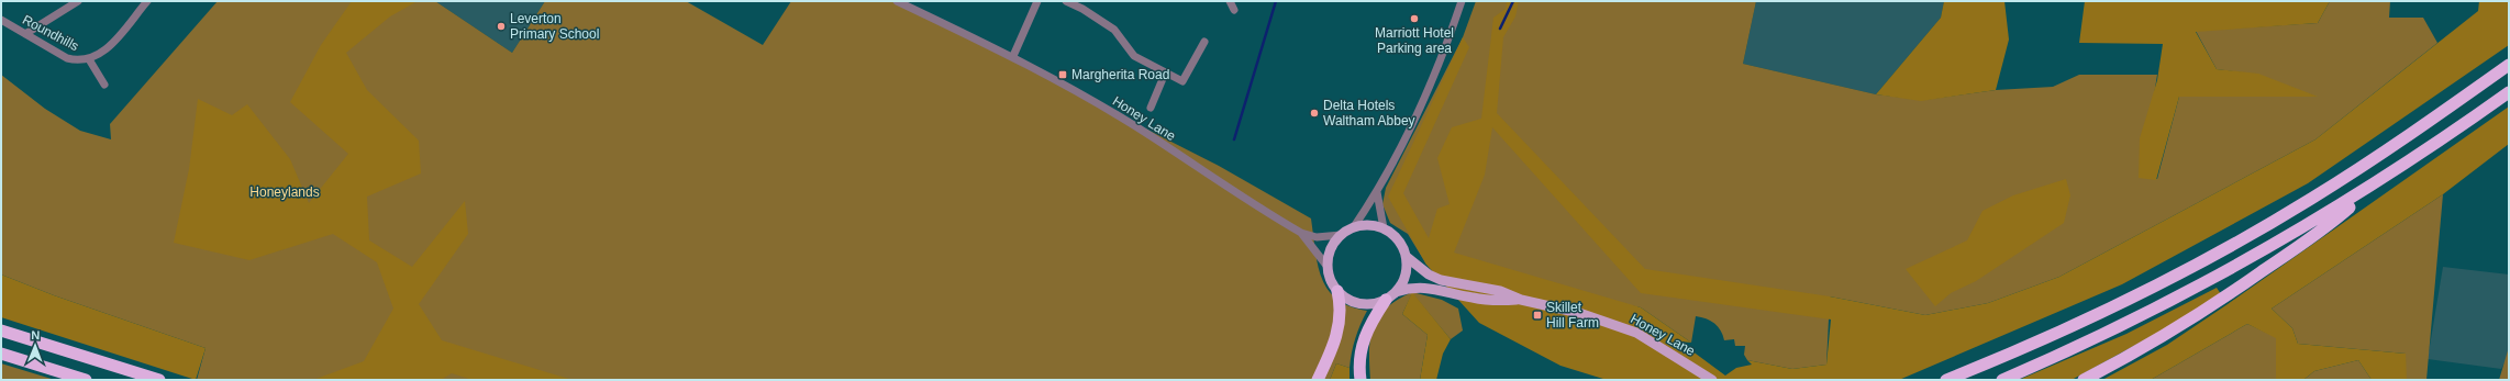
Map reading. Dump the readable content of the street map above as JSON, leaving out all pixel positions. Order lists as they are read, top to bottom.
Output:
{
  "streets": {
    "main road": ["Honey Lane"],
    "street": ["Roundhills"]
  },
  "parks": ["Honeylands"],
  "places": {
    "other": ["Marriott Hotel Parking area", "Leverton Primary School", "Delta Hotels Waltham Abbey"],
    "transit": ["Margherita Road", "Skillet Hill Farm"]
  },
  "north": "top"
}
